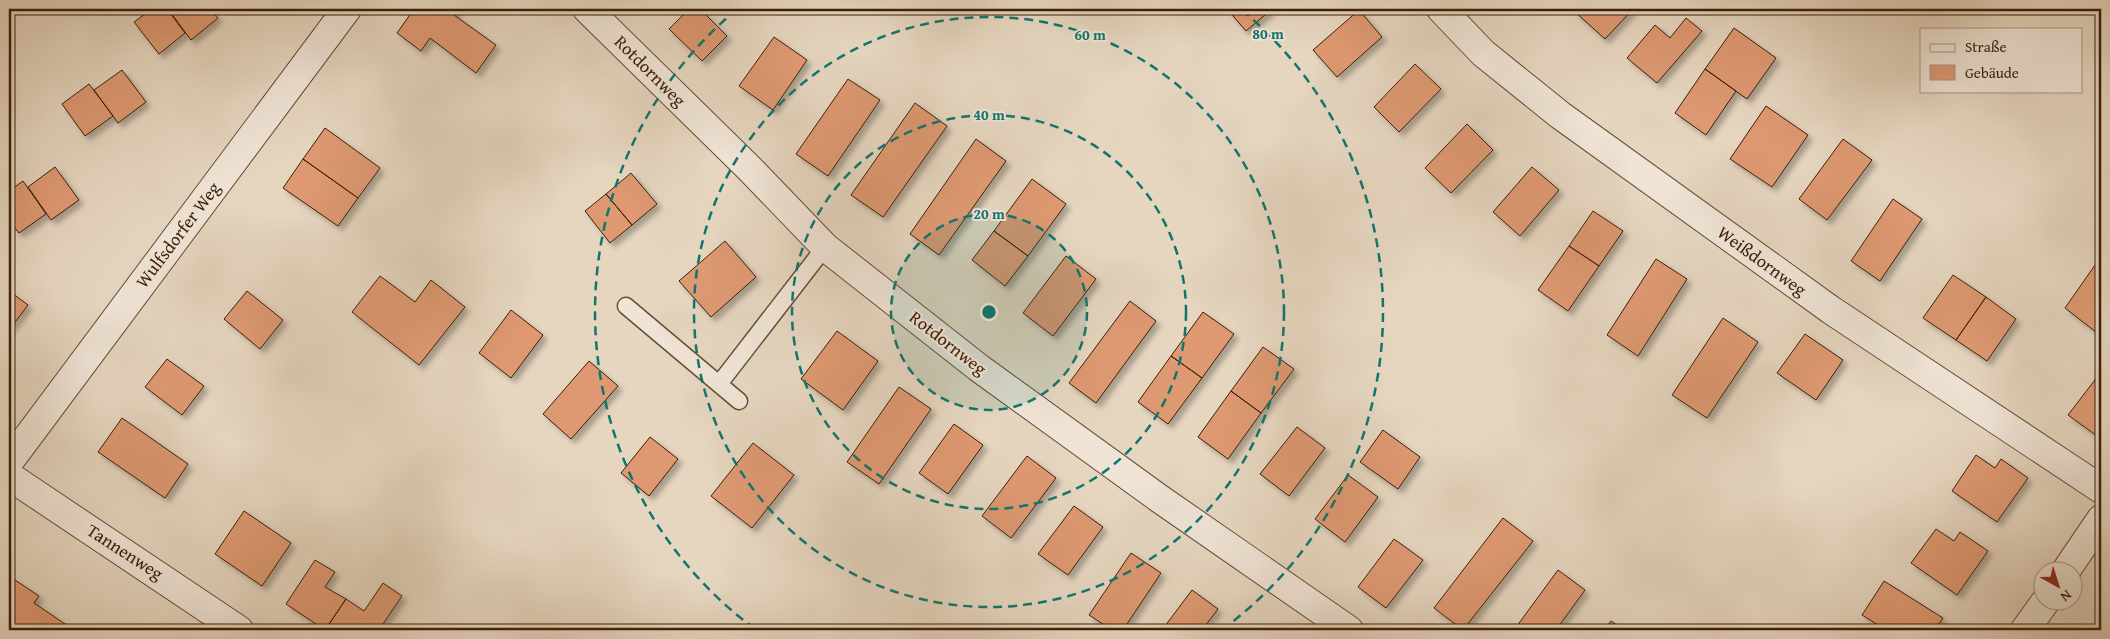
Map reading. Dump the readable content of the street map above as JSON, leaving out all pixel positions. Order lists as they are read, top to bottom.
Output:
{
  "streets": {
    "street": [
      "Rotdornweg",
      "Wulfsdorfer Weg",
      "Weißdornweg",
      "Tannenweg"
    ]
  },
  "legend": ["Straße", "Gebäude"],
  "north": "bottom right",
  "rings": [
    "80 m",
    "60 m",
    "40 m",
    "20 m"
  ]
}
